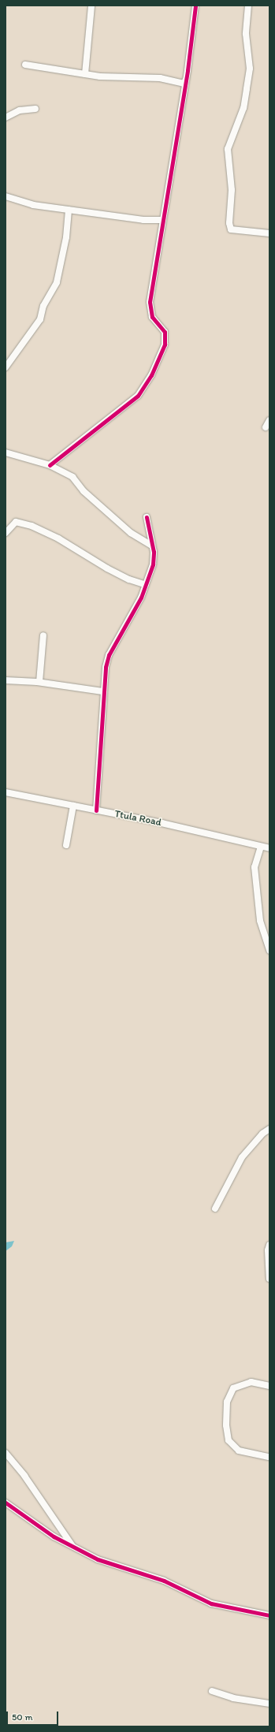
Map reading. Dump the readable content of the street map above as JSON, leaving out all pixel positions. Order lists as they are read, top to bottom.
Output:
{
  "streets": {
    "street": ["Ttula Road"]
  },
  "scale_bar": "50 m"
}
